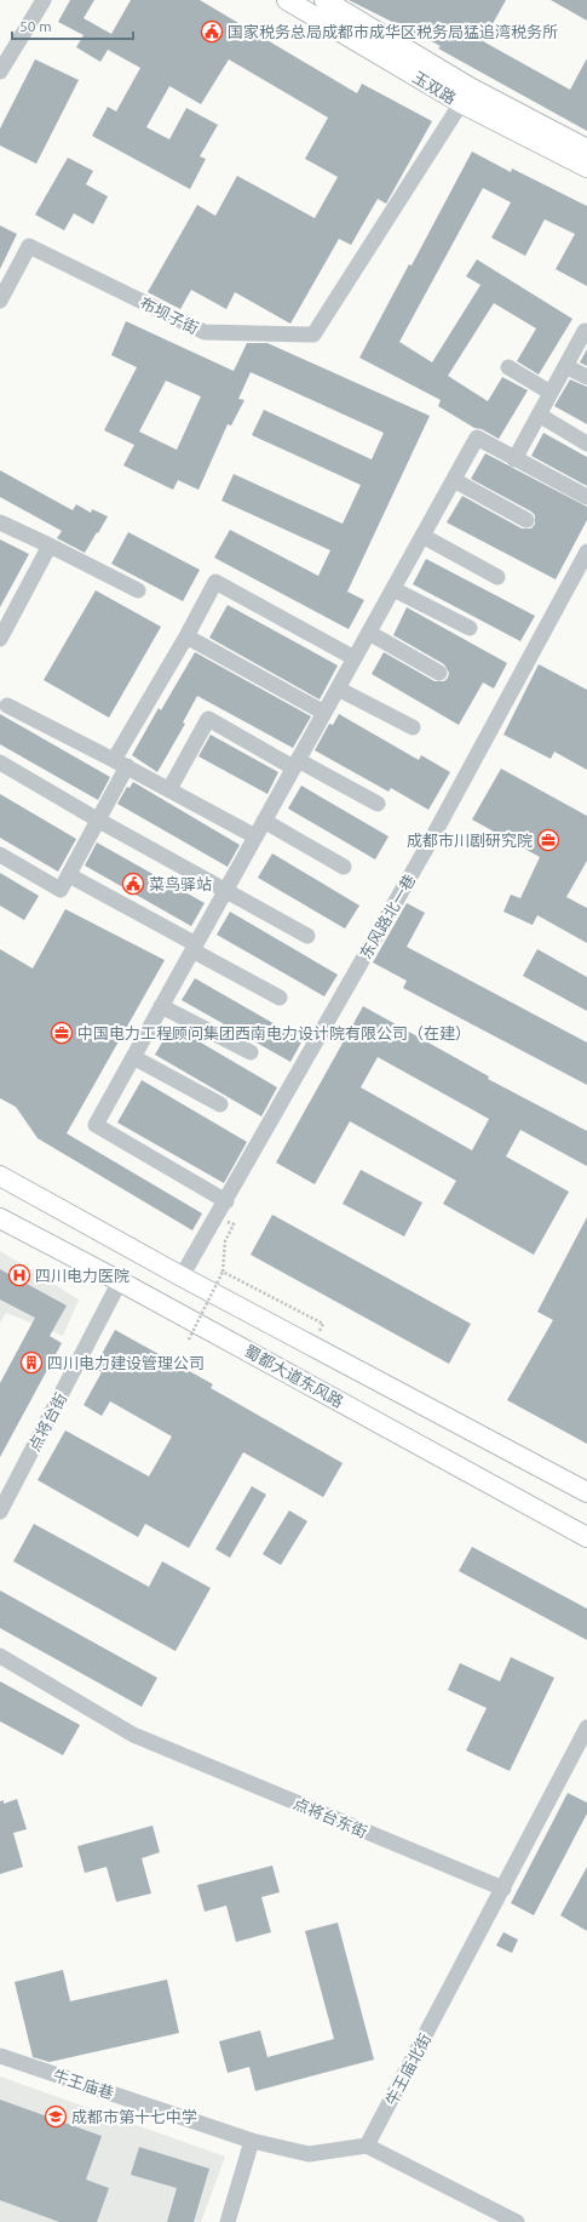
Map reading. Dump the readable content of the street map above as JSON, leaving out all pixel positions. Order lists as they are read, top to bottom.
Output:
{
  "streets": {
    "main road": ["玉双路", "蜀都大道东风路"],
    "street": [
      "布坝子街",
      "东风路北一巷",
      "点将台街",
      "点将台东街",
      "牛王庙北街",
      "牛王庙巷"
    ]
  },
  "crossings": [
    ["玉双路", "布坝子街"],
    ["蜀都大道东风路", "点将台街"],
    ["点将台东街", "牛王庙北街"]
  ],
  "places": {
    "public building": ["国家税务总局成都市成华区税务局猛追湾税务所", "菜鸟驿站"],
    "office": ["成都市川剧研究院", "中国电力工程顾问集团西南电力设计院有限公司（在建）"],
    "hospital": ["四川电力医院"],
    "building": ["四川电力建设管理公司"],
    "school or university": ["成都市第十七中学"]
  },
  "scale_bar": "50 m"
}
